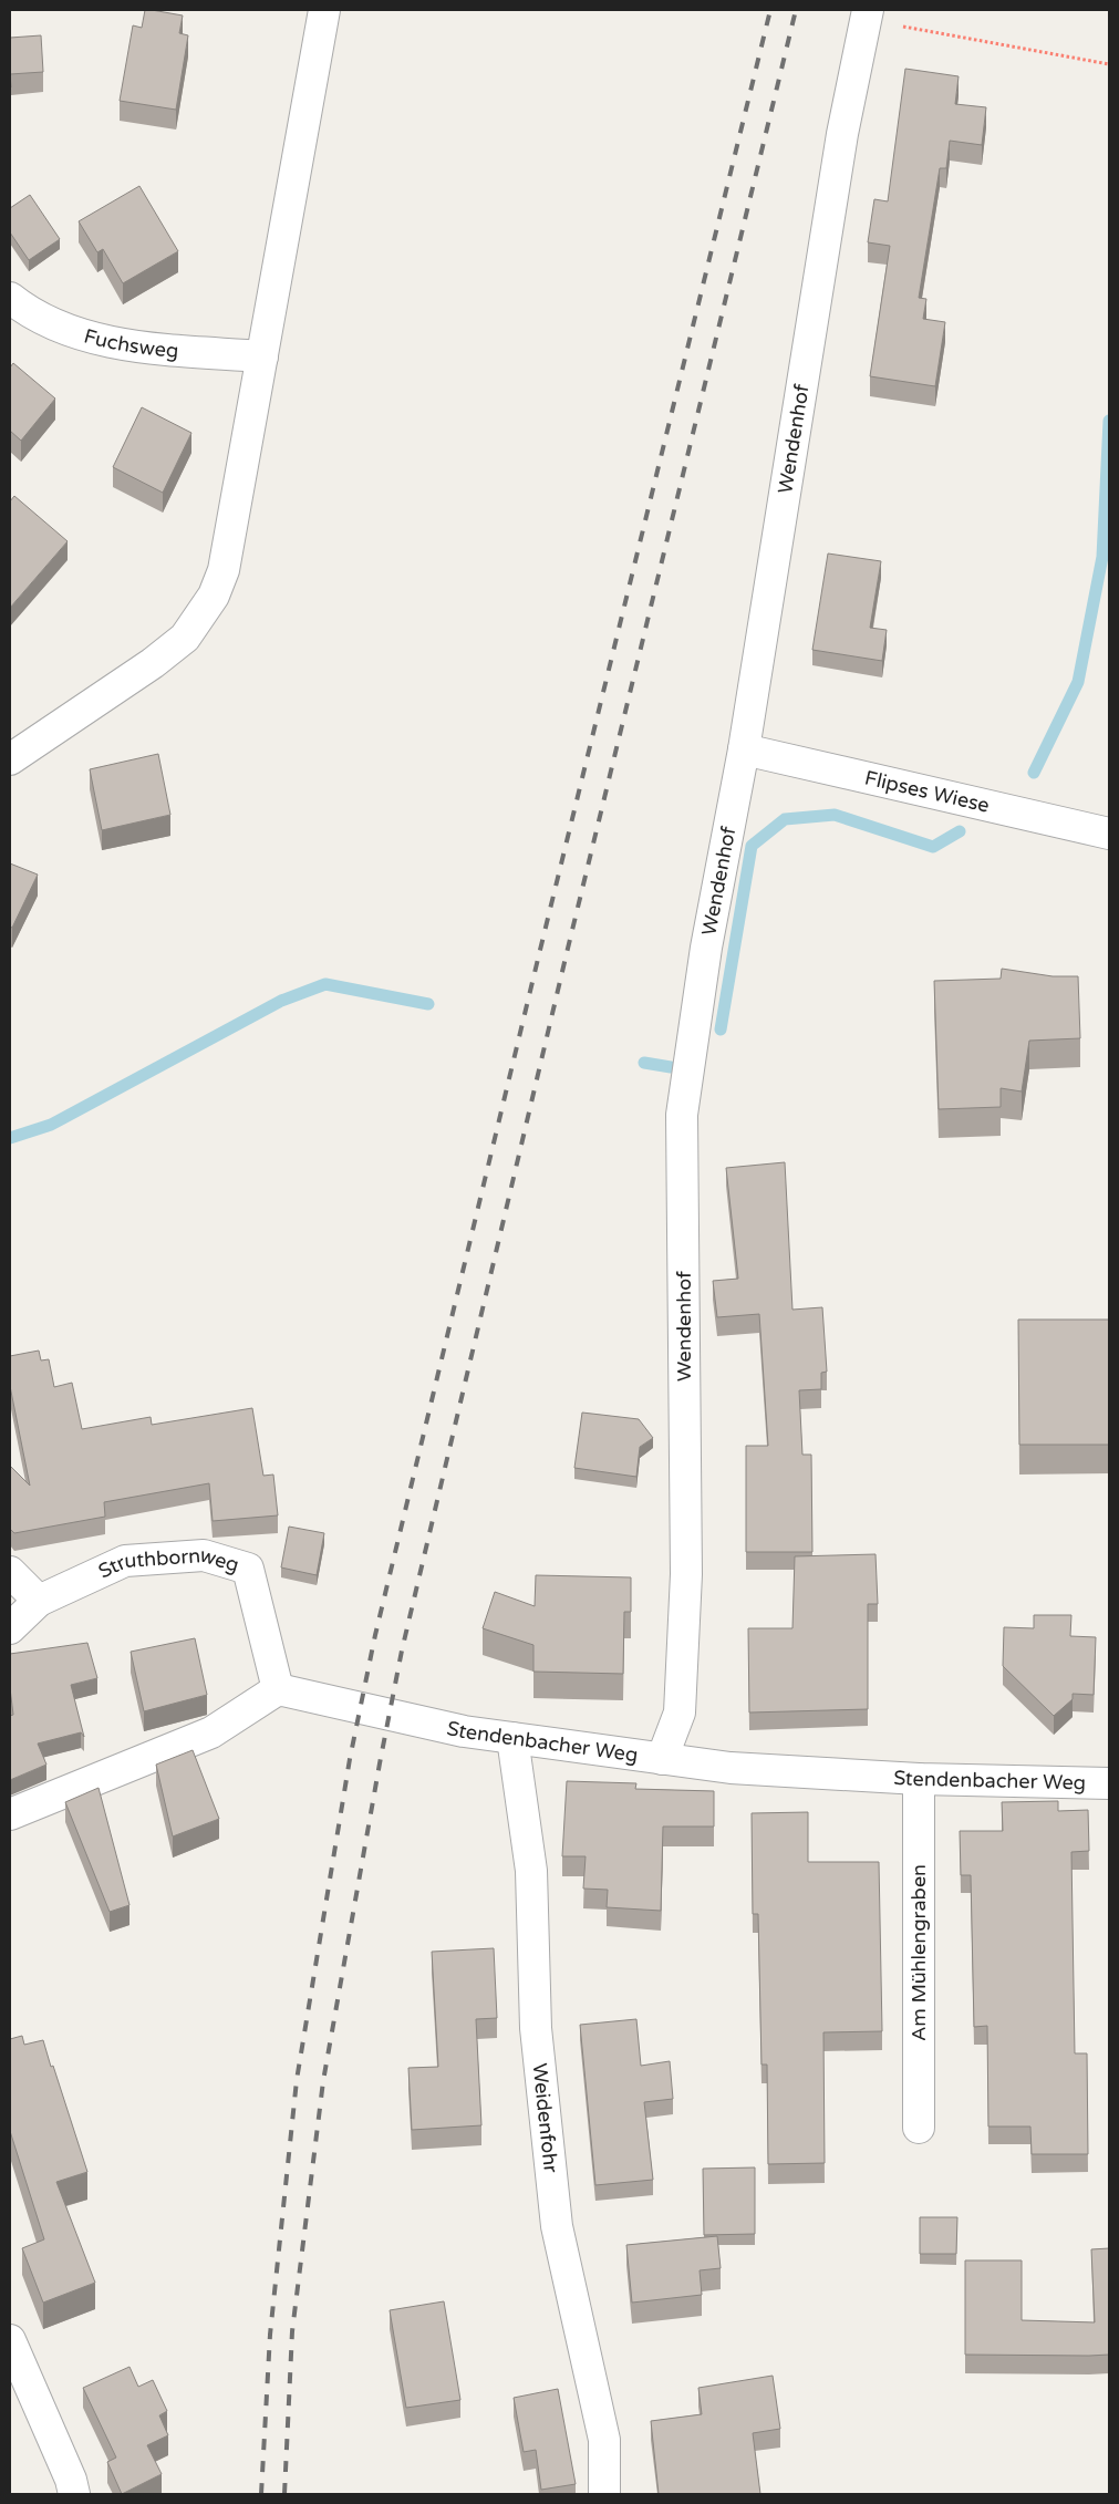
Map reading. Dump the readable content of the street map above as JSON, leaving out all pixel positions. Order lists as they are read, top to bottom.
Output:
{
  "streets": {
    "street": [
      "Fuchsweg",
      "Wendenhof",
      "Flipses Wiese",
      "Struthbornweg",
      "Stendenbacher Weg",
      "Am Mühlengraben",
      "Weidenfohr"
    ]
  },
  "crossings": [
    ["Wendenhof", "Flipses Wiese"],
    ["Wendenhof", "Stendenbacher Weg"],
    ["Struthbornweg", "Stendenbacher Weg"],
    ["Stendenbacher Weg", "Am Mühlengraben"],
    ["Stendenbacher Weg", "Weidenfohr"]
  ]
}
